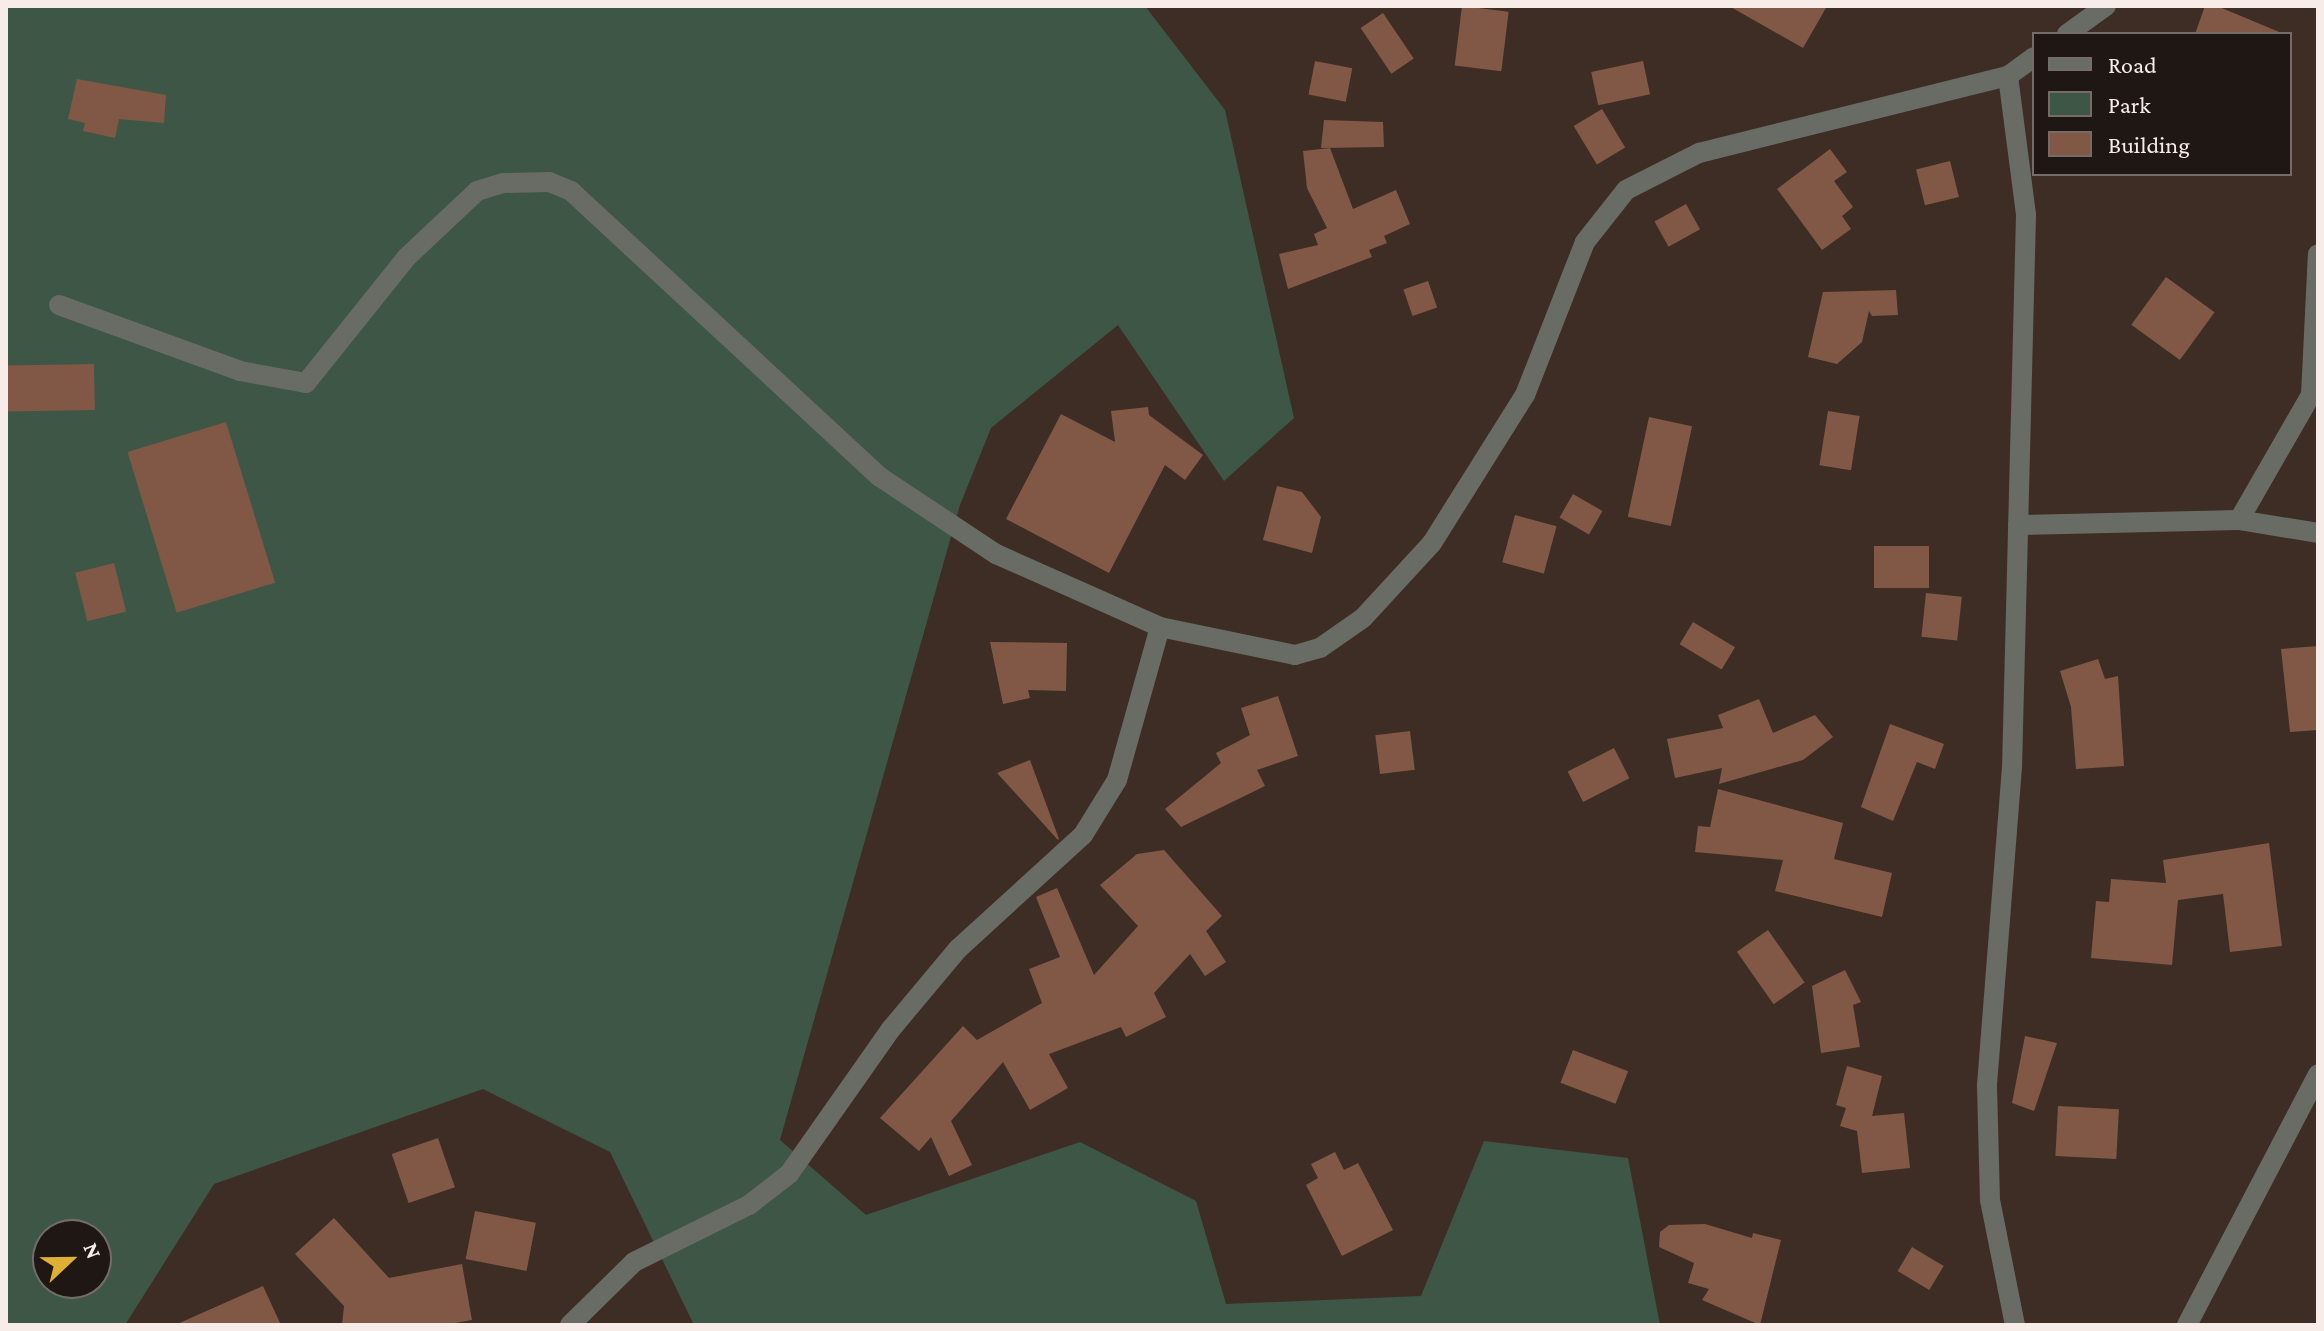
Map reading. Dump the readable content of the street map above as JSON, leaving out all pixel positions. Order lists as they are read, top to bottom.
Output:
{
  "legend": ["Road", "Park", "Building"],
  "north": "right"
}
